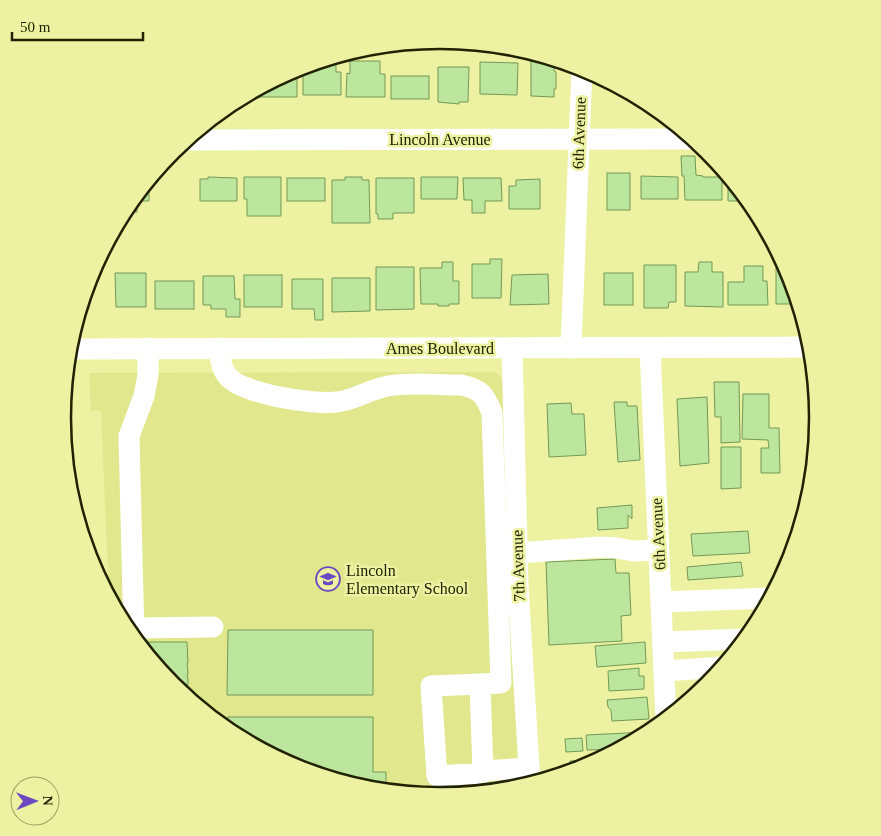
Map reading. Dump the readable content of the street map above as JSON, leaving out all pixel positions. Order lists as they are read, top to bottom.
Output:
{
  "streets": {
    "street": [
      "6th Avenue",
      "Lincoln Avenue",
      "Ames Boulevard",
      "7th Avenue"
    ]
  },
  "crossings": [
    ["6th Avenue", "Lincoln Avenue"],
    ["6th Avenue", "Ames Boulevard"],
    ["Ames Boulevard", "7th Avenue"]
  ],
  "places": {
    "school or university": ["Lincoln Elementary School"]
  },
  "scale_bar": "50 m",
  "north": "right"
}
